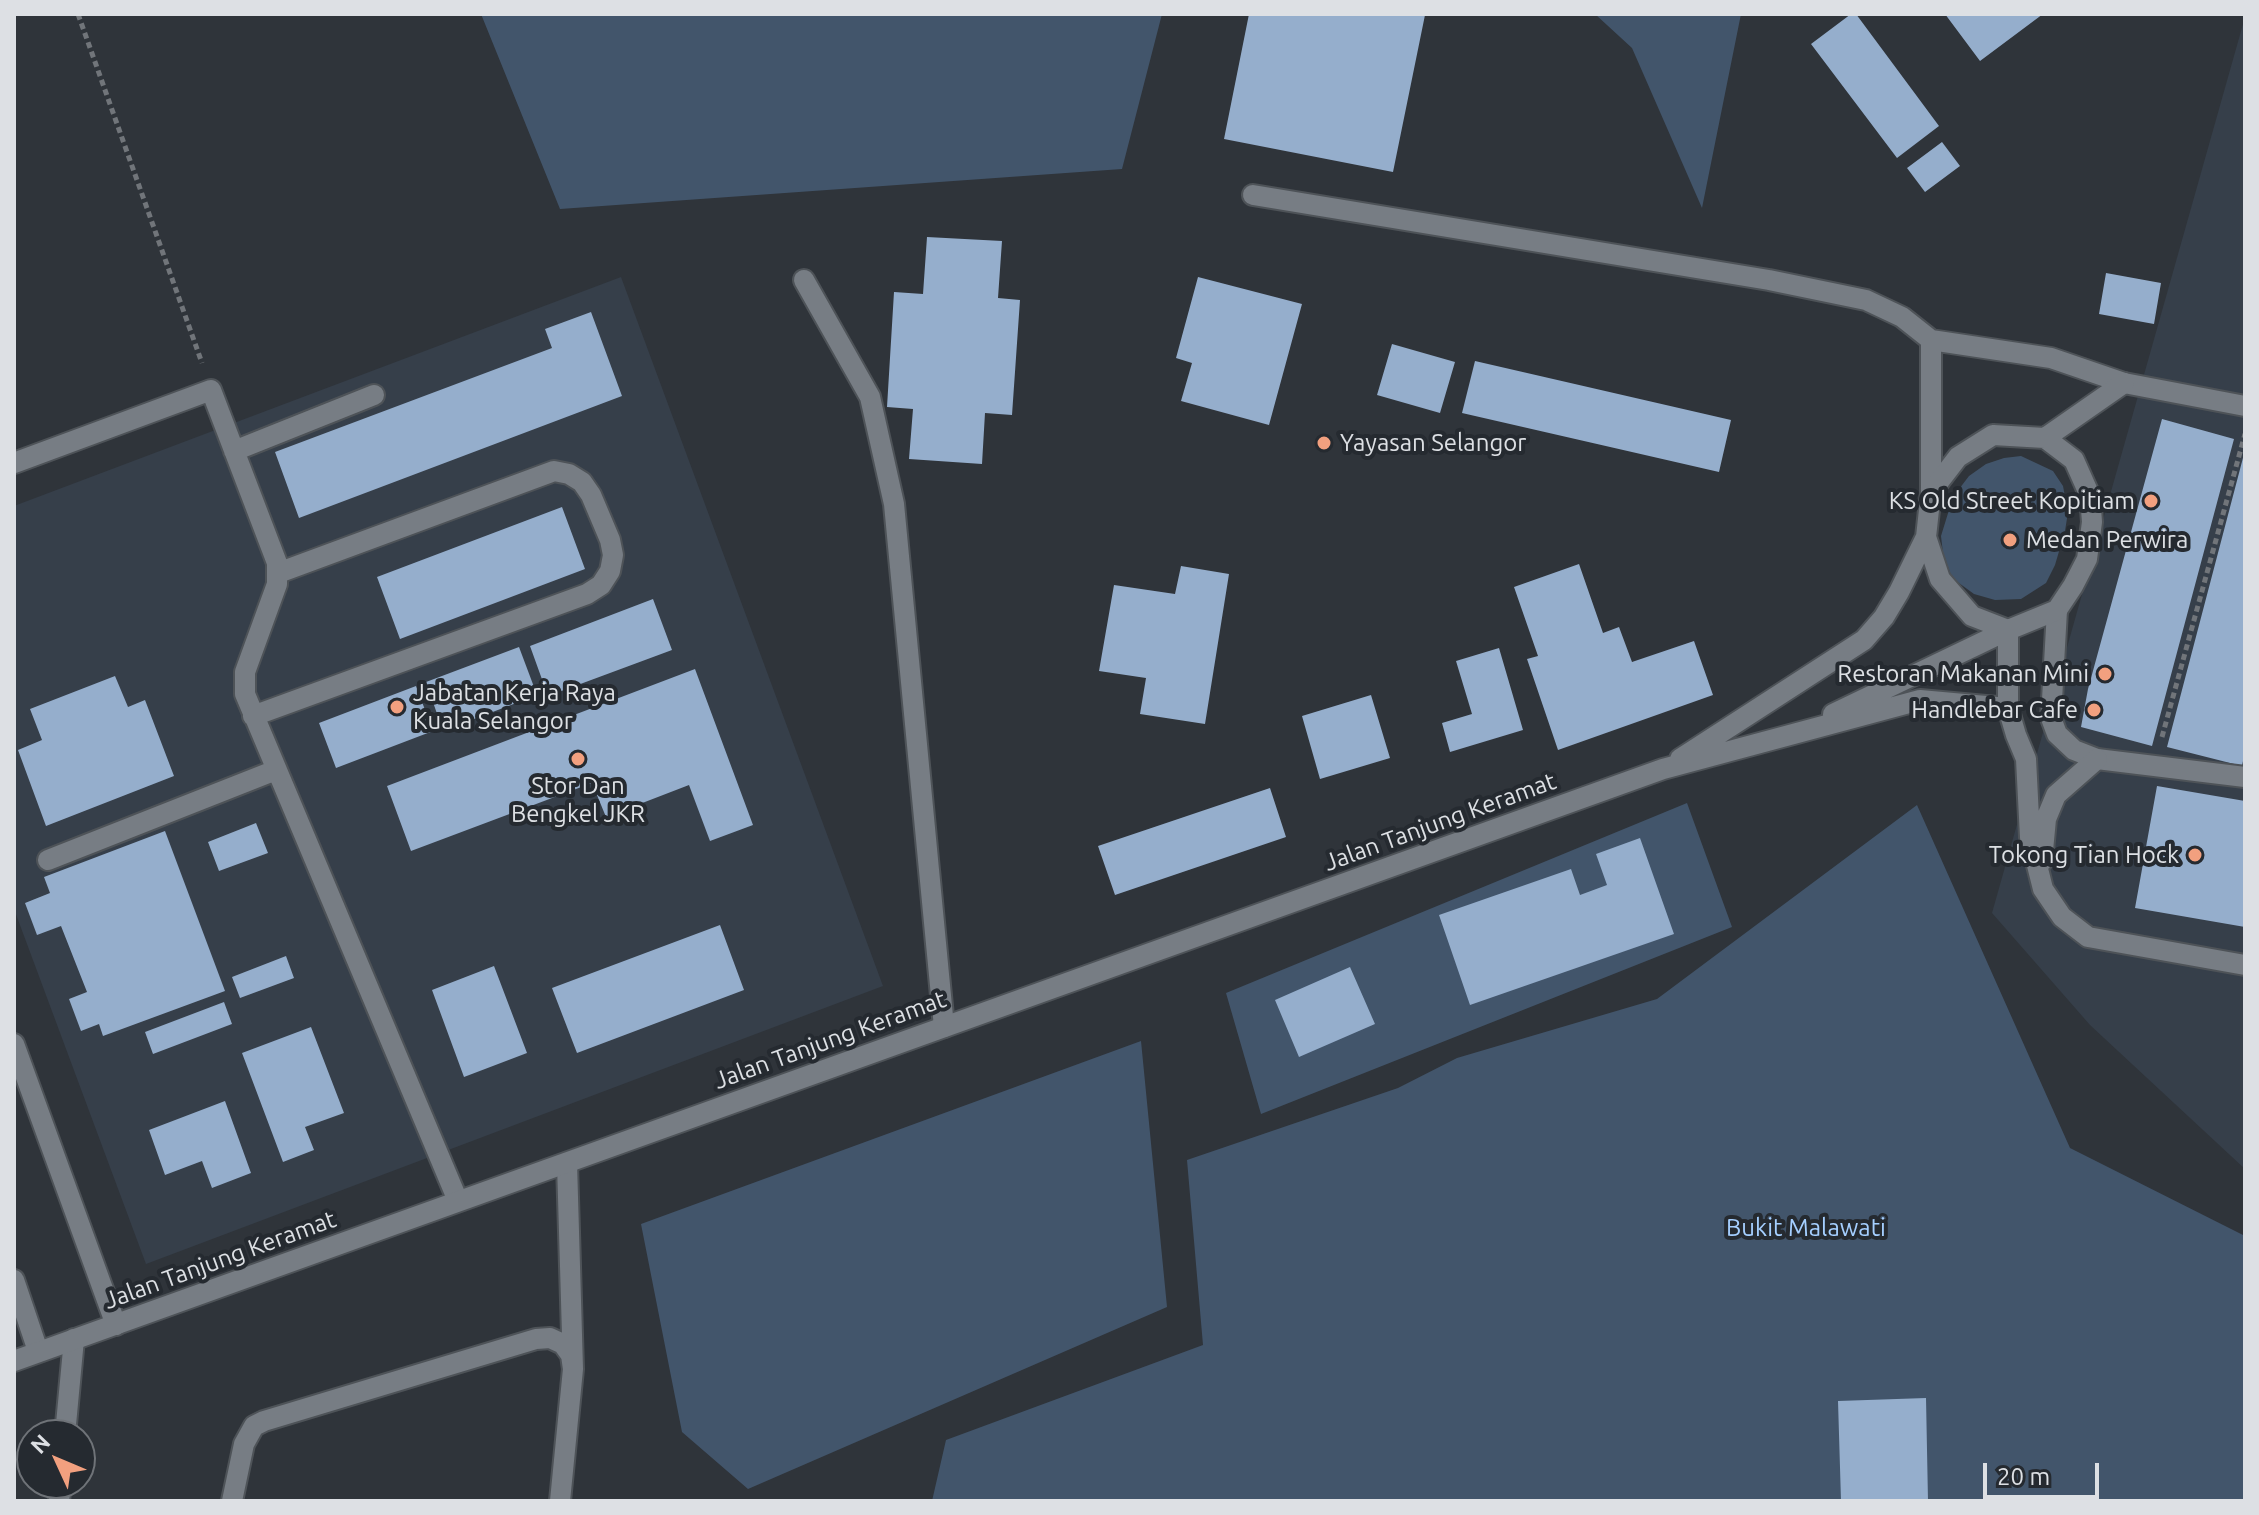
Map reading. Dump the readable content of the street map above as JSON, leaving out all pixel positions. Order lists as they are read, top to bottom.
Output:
{
  "streets": {
    "street": ["Jalan Tanjung Keramat"]
  },
  "parks": ["Bukit Malawati"],
  "places": [
    "Yayasan Selangor",
    "KS Old Street Kopitiam",
    "Medan Perwira",
    "Restoran Makanan Mini",
    "Jabatan Kerja Raya Kuala Selangor",
    "Handlebar Cafe",
    "Stor Dan Bengkel JKR",
    "Tokong Tian Hock"
  ],
  "scale_bar": "20 m",
  "north": "top left"
}
